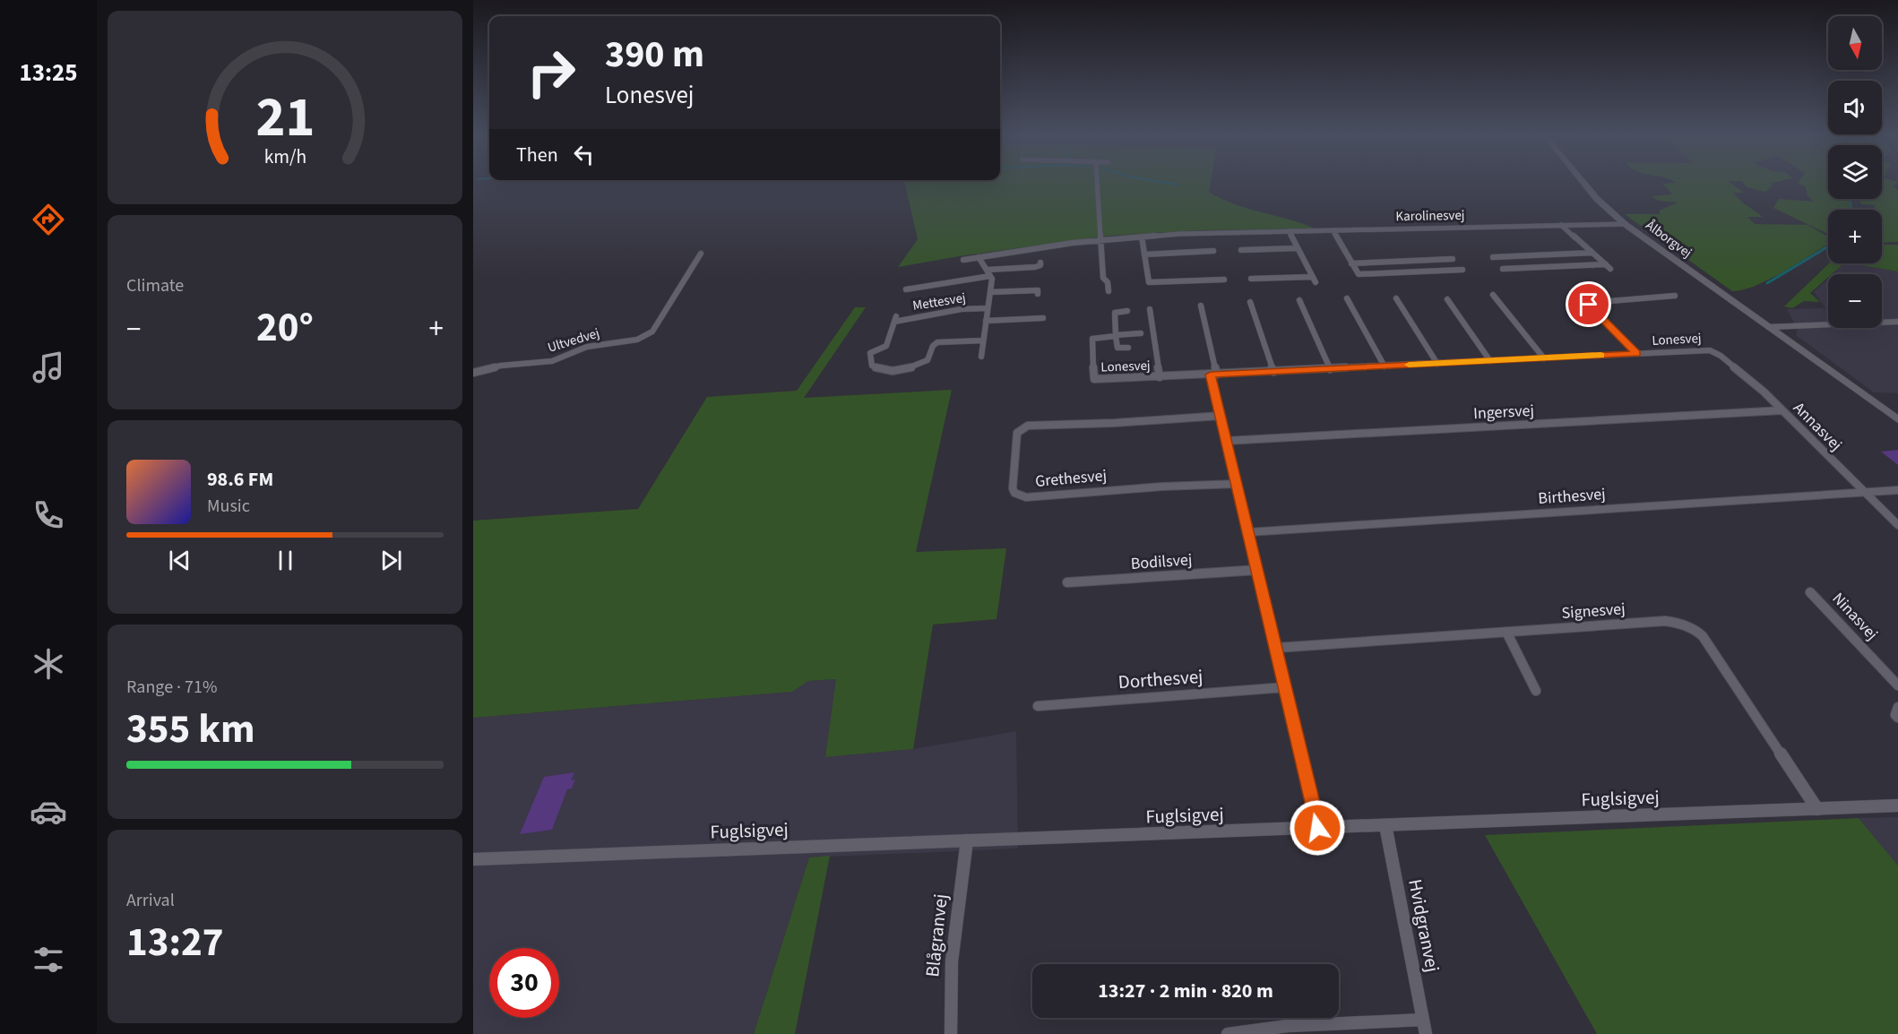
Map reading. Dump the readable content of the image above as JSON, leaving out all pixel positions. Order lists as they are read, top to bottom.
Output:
{
  "streets": {
    "main road": ["Ålborgvej"],
    "street": [
      "Karolinesvej",
      "Mettesvej",
      "Lonesvej",
      "Ultvedvej",
      "Ingersvej",
      "Annasvej",
      "Grethesvej",
      "Birthesvej",
      "Bodilsvej",
      "Signesvej",
      "Ninasvej",
      "Dorthesvej",
      "Fuglsigvej",
      "Hvidgranvej",
      "Blågranvej"
    ]
  },
  "crossings": [
    ["Karolinesvej", "Ålborgvej"],
    ["Lonesvej", "Annasvej"],
    ["Ingersvej", "Annasvej"],
    ["Annasvej", "Birthesvej"],
    ["Signesvej", "Fuglsigvej"],
    ["Fuglsigvej", "Hvidgranvej"],
    ["Fuglsigvej", "Blågranvej"]
  ],
  "north": "bottom",
  "page": {
    "tabs": "13:25",
    "map_buttons": ["+", "−"],
    "turn": ["390 m", "Lonesvej"],
    "then": "Then",
    "tile": [
      "Climate",
      ["Range · 71%", "355 km"],
      ["Arrival", "13:27"]
    ],
    "heat": ["−", "20°", "+"],
    "song": ["98.6 FM", "Music"],
    "limit": "30",
    "trip": "13:27 · 2 min · 820 m",
    "gauge": ["21", "km/h"]
  }
}
